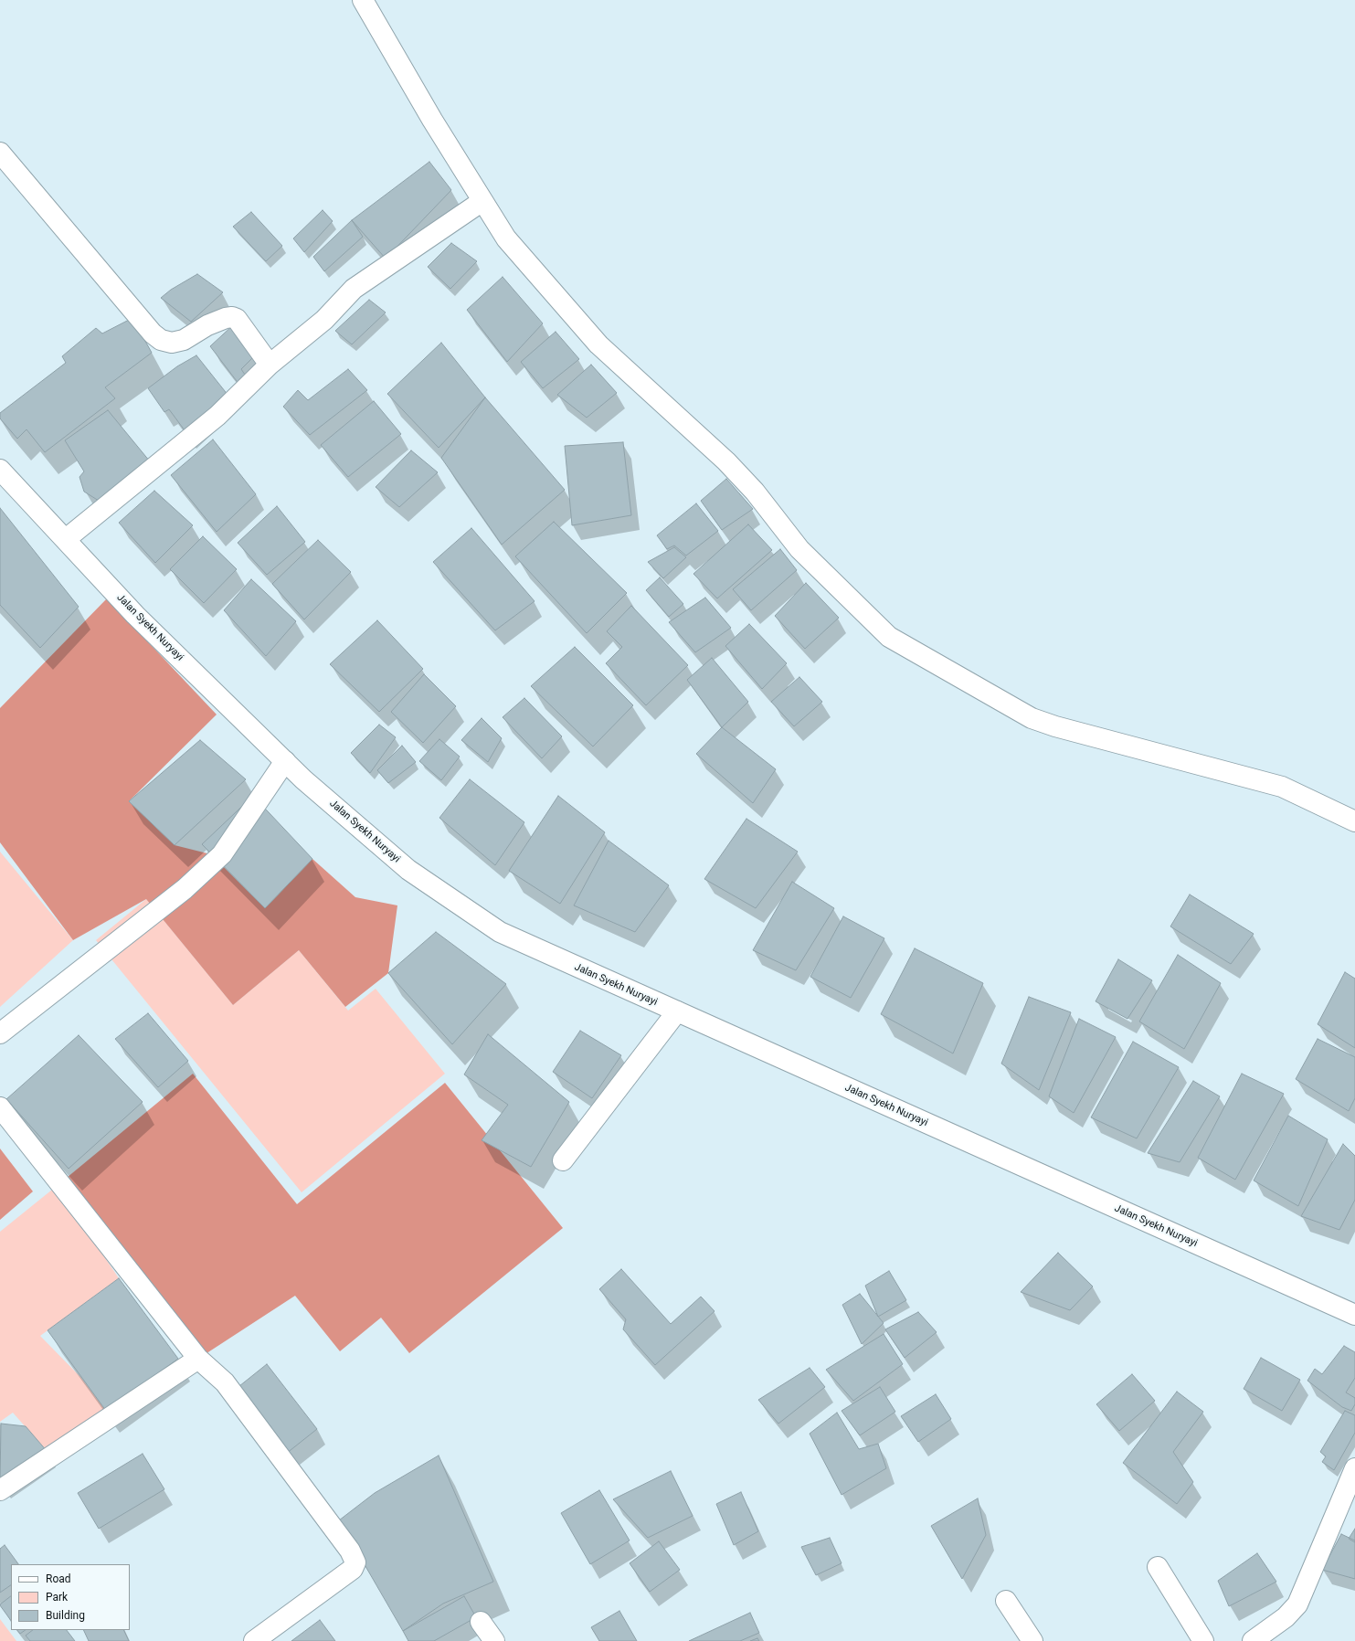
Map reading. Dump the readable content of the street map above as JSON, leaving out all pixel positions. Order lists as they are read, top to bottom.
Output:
{
  "streets": {
    "street": ["Jalan Syekh Nuryayi"]
  },
  "legend": ["Road", "Park", "Building"]
}
